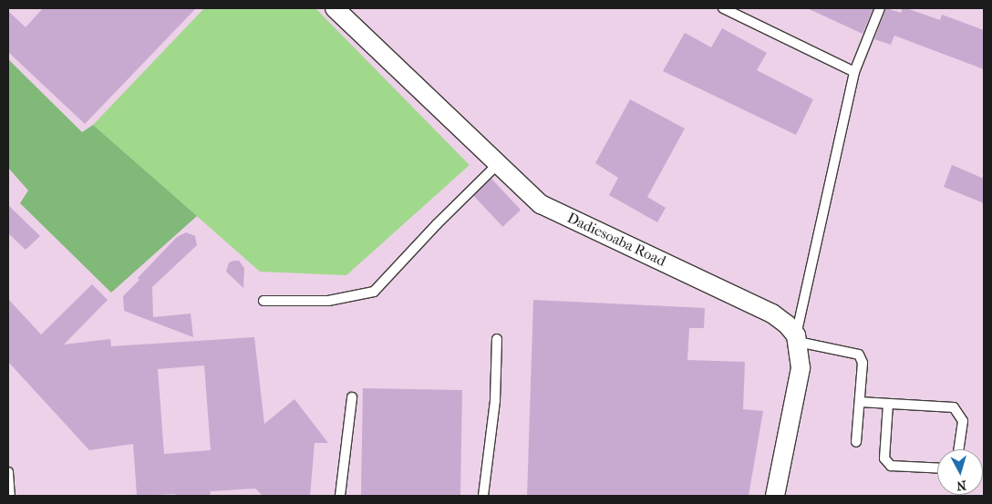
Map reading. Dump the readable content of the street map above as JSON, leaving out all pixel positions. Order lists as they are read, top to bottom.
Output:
{
  "streets": {
    "street": ["Dadiesoaba Road"]
  },
  "north": "bottom"
}
